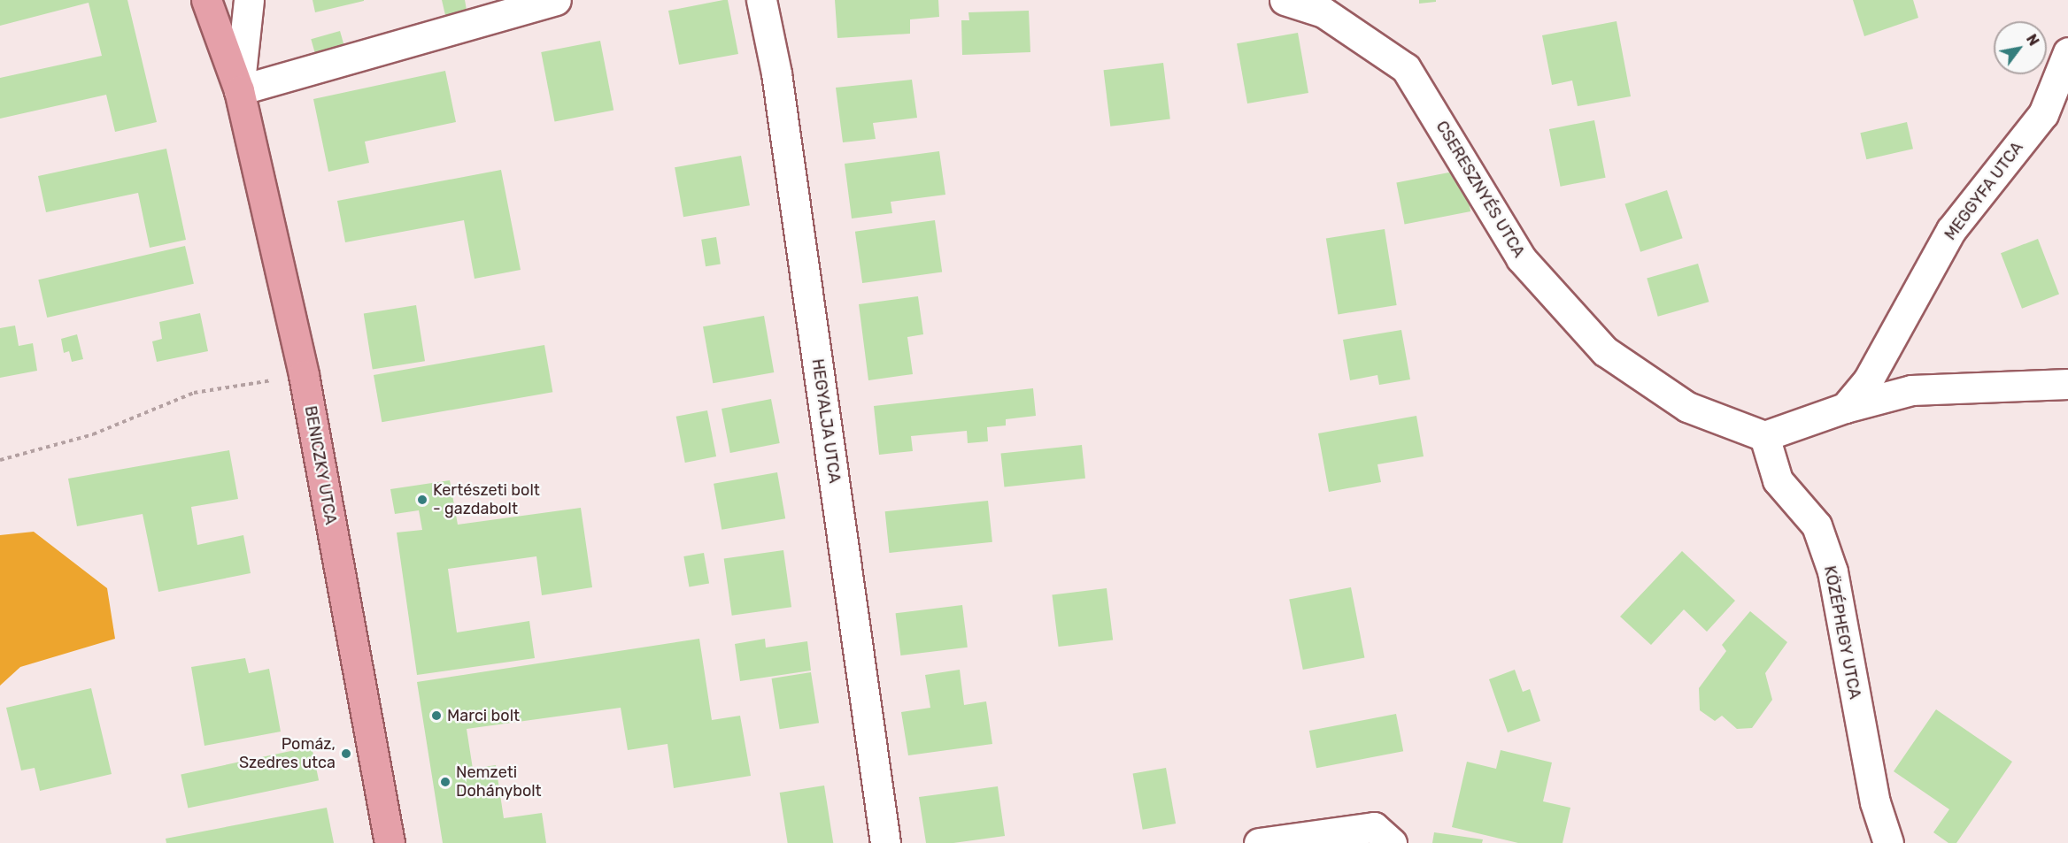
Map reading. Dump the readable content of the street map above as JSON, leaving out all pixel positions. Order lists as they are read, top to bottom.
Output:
{
  "streets": {
    "main road": ["BENICZKY UTCA"],
    "street": [
      "CSERESZNYÉS UTCA",
      "MEGGYFA UTCA",
      "HEGYALJA UTCA",
      "KÖZÉPHEGY UTCA"
    ]
  },
  "crossings": [
    ["CSERESZNYÉS UTCA", "KÖZÉPHEGY UTCA"]
  ],
  "places": [
    "Kertészeti bolt - gazdabolt",
    "Marci bolt",
    "Pomáz, Szedres utca",
    "Nemzeti Dohánybolt"
  ],
  "north": "top right"
}
